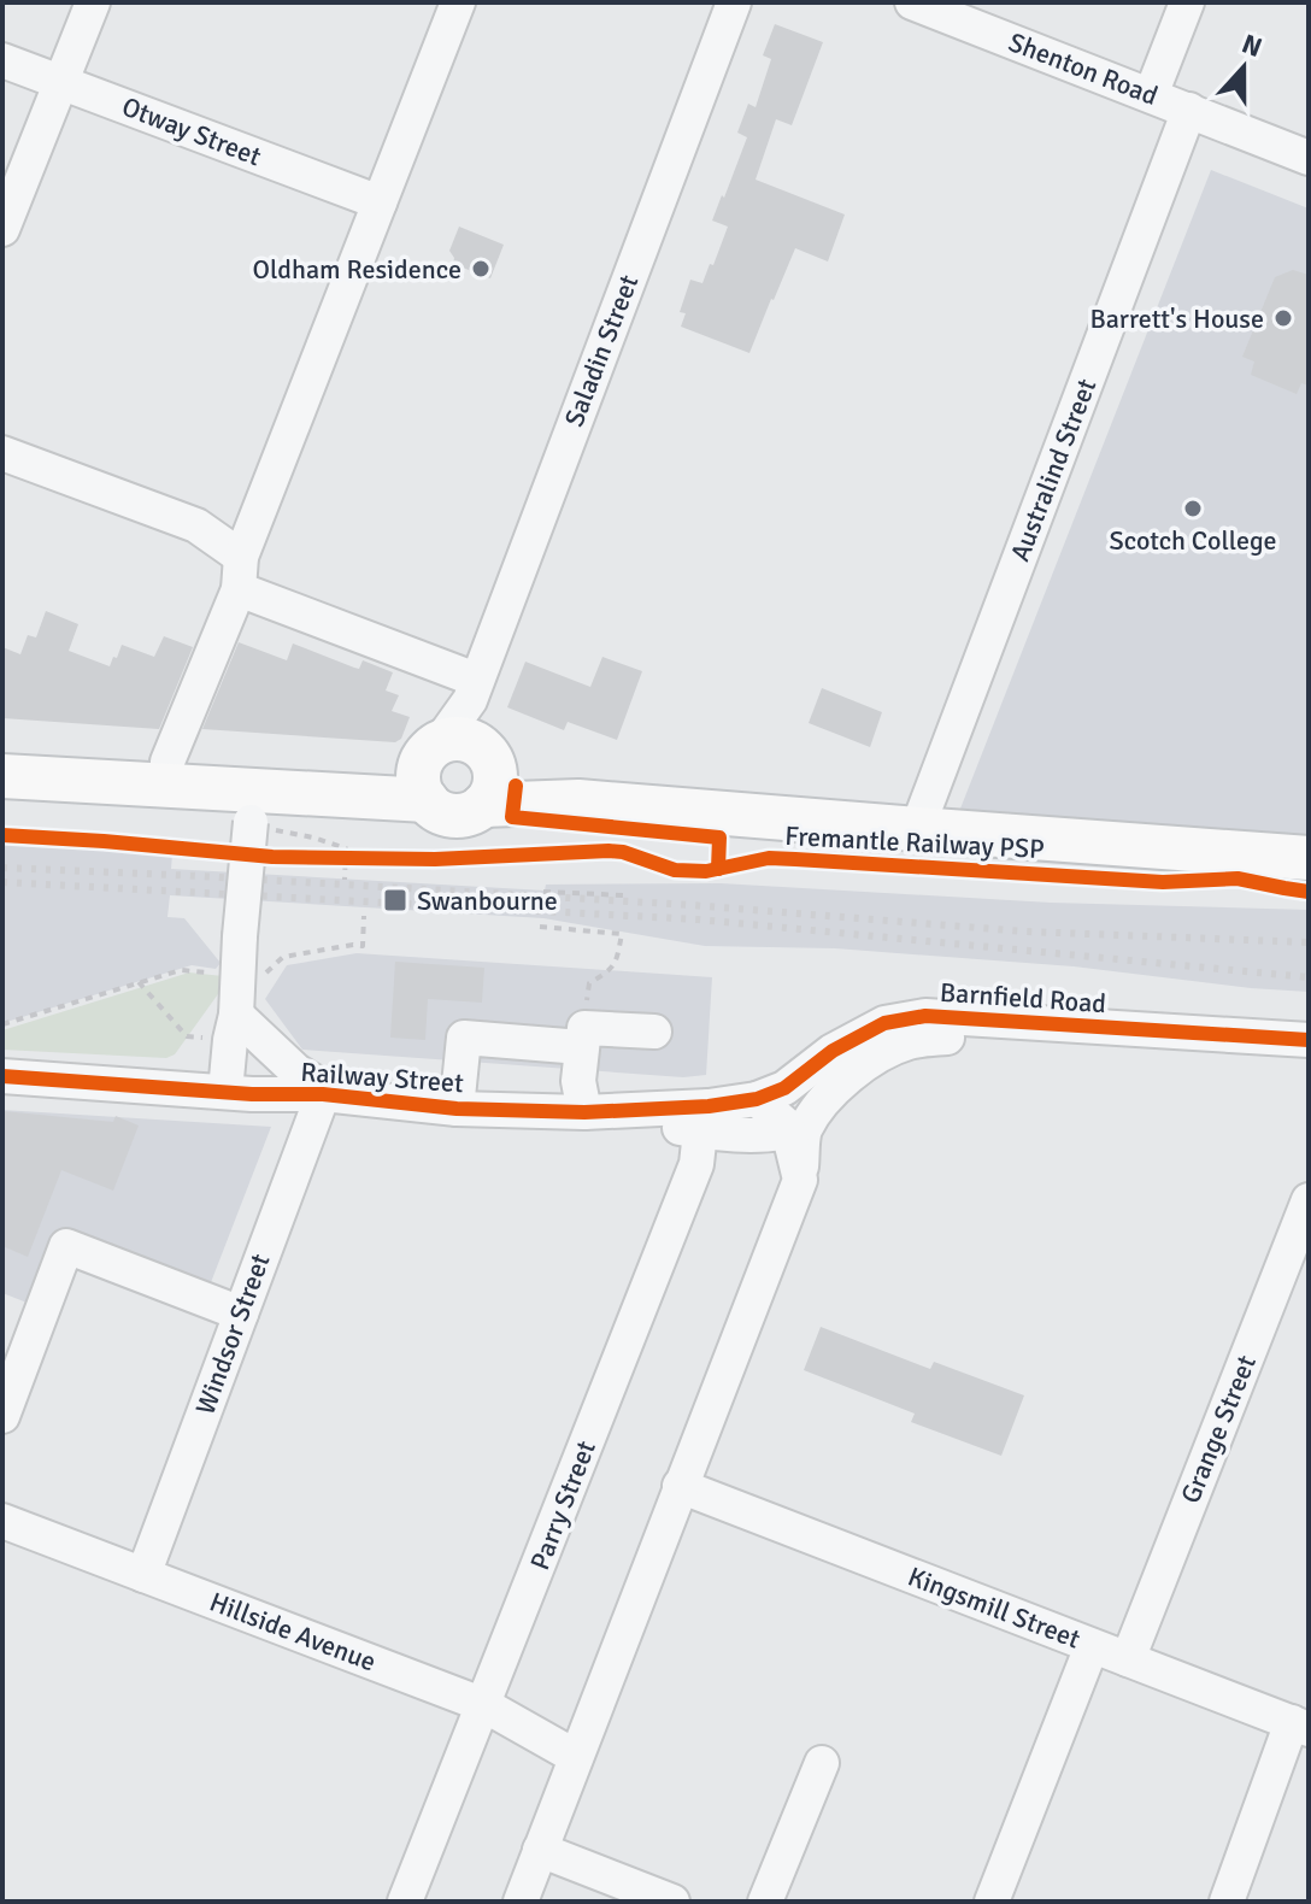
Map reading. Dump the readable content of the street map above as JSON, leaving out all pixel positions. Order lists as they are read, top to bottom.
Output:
{
  "streets": {
    "street": [
      "Shenton Road",
      "Otway Street",
      "Saladin Street",
      "Australind Street",
      "Barnfield Road",
      "Railway Street",
      "Windsor Street",
      "Grange Street",
      "Parry Street",
      "Kingsmill Street",
      "Hillside Avenue"
    ],
    "cycle path": ["Fremantle Railway PSP"]
  },
  "crossings": [
    ["Shenton Road", "Australind Street"],
    ["Barnfield Road", "Railway Street"],
    ["Railway Street", "Windsor Street"],
    ["Railway Street", "Parry Street"],
    ["Windsor Street", "Hillside Avenue"],
    ["Grange Street", "Kingsmill Street"],
    ["Parry Street", "Hillside Avenue"]
  ],
  "places": {
    "other": ["Oldham Residence", "Barrett's House", "Scotch College"],
    "transit": ["Swanbourne"]
  },
  "north": "top"
}
